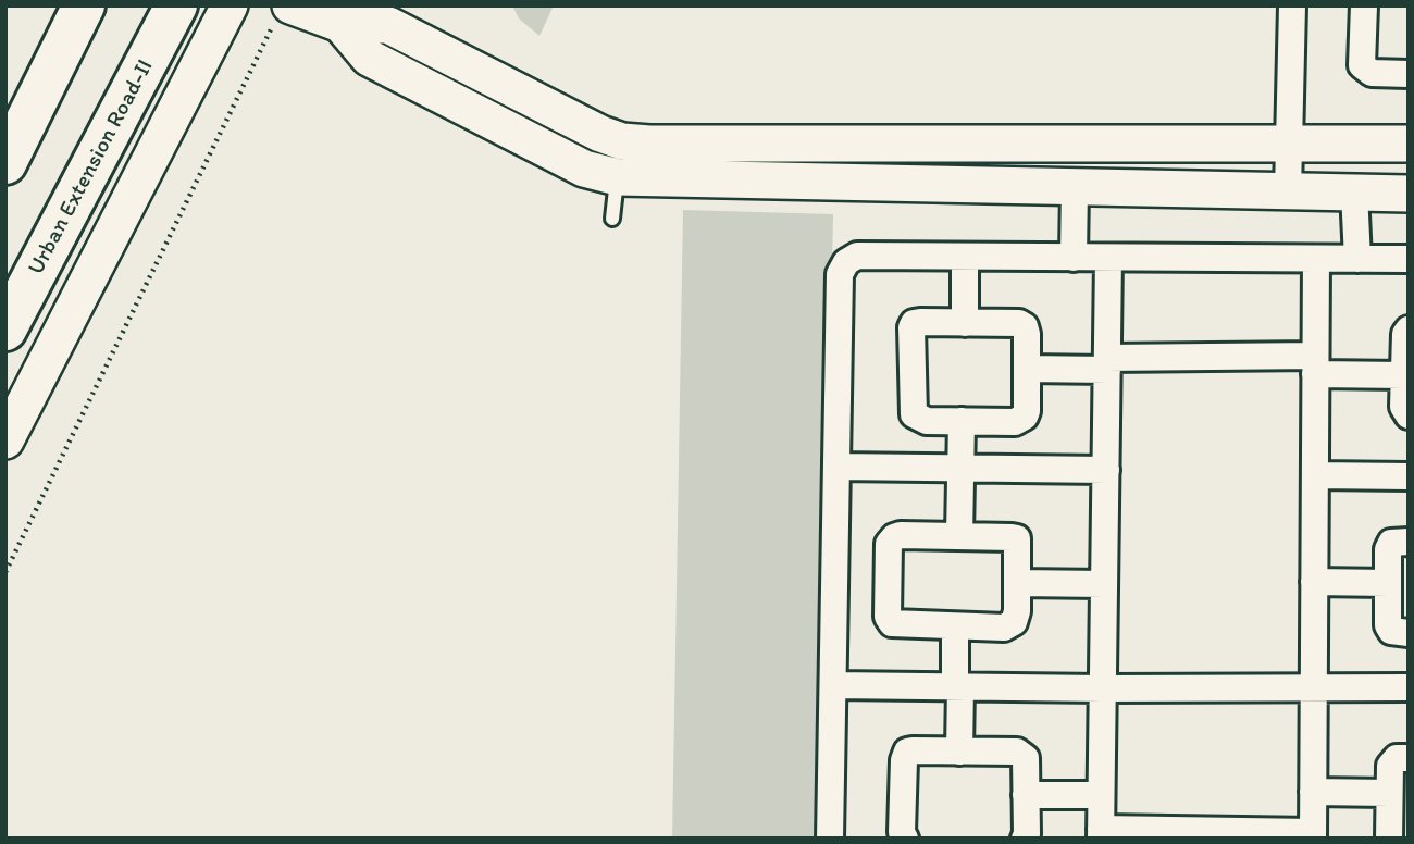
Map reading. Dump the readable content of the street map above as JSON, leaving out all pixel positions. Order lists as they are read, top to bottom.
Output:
{
  "streets": {
    "highway": ["Urban Extension Road-II"]
  }
}
